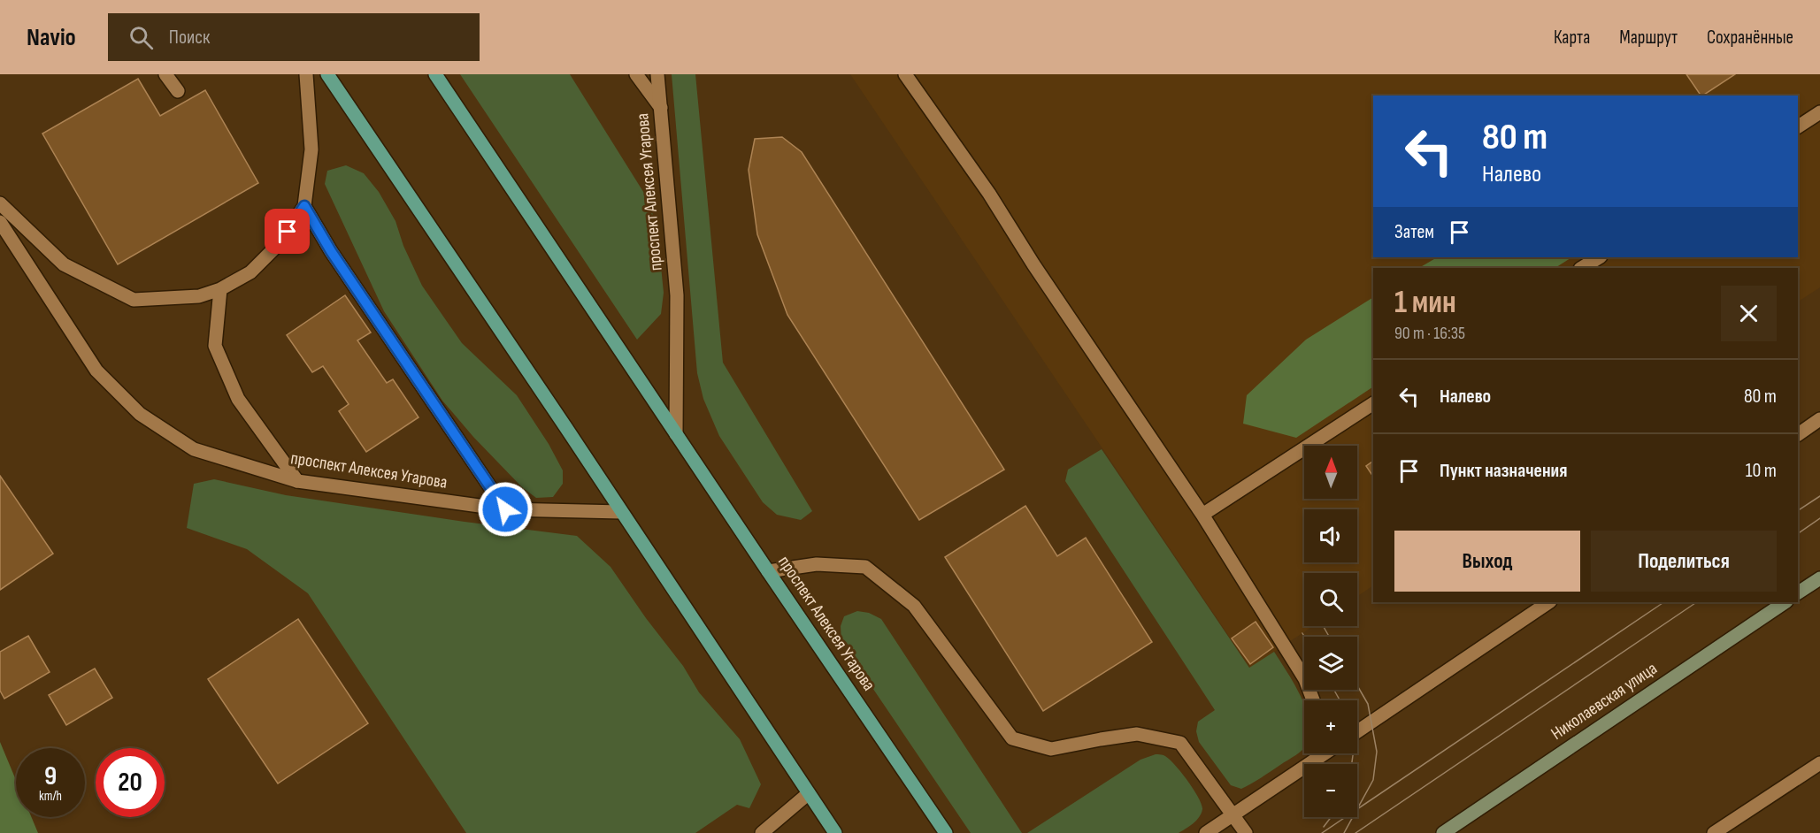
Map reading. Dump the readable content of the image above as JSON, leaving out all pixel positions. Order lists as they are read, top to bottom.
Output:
{
  "streets": {
    "main road": ["проспект Алексея Угарова", "Николаевская улица"]
  },
  "north": "top",
  "page": {
    "header": "Navio",
    "search": "Поиск",
    "nav": ["Карта", "Маршрут", "Сохранённые"],
    "turn": ["80 m", "Налево"],
    "then": "Затем",
    "heading": ["1 мин", "90 m · 16:35"],
    "list": [
      {
        "name": "Налево",
        "value": "80 m"
      },
      {
        "name": "Пункт назначения",
        "value": "10 m"
      }
    ],
    "map_buttons": ["+", "−"],
    "buttons": ["Выход", "Поделиться"],
    "speed": "9 km/h",
    "limit": "20"
  }
}
